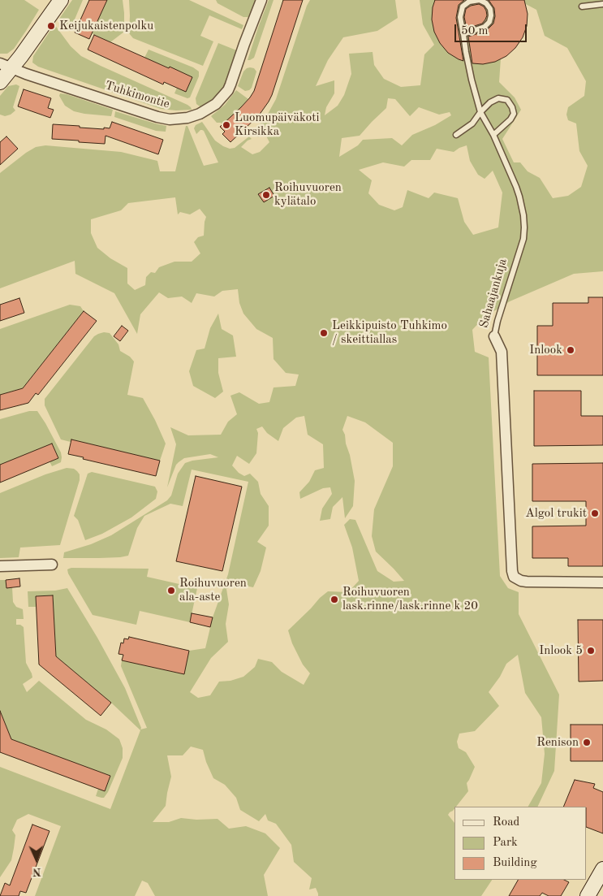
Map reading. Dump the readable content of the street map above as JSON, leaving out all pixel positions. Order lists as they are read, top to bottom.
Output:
{
  "streets": {
    "street": ["Tuhkimontie", "Sahaajankuja"]
  },
  "places": [
    "Keijukaistenpolku",
    "Luomupäiväkoti Kirsikka",
    "Roihuvuoren kylätalo",
    "Leikkipuisto Tuhkimo / skeittiallas",
    "Inlook",
    "Algol trukit",
    "Roihuvuoren ala-aste",
    "Roihuvuoren lask.rinne/lask.rinne k 20",
    "Inlook 5",
    "Renison"
  ],
  "legend": ["Road", "Park", "Building"],
  "scale_bar": "50 m",
  "north": "bottom"
}
